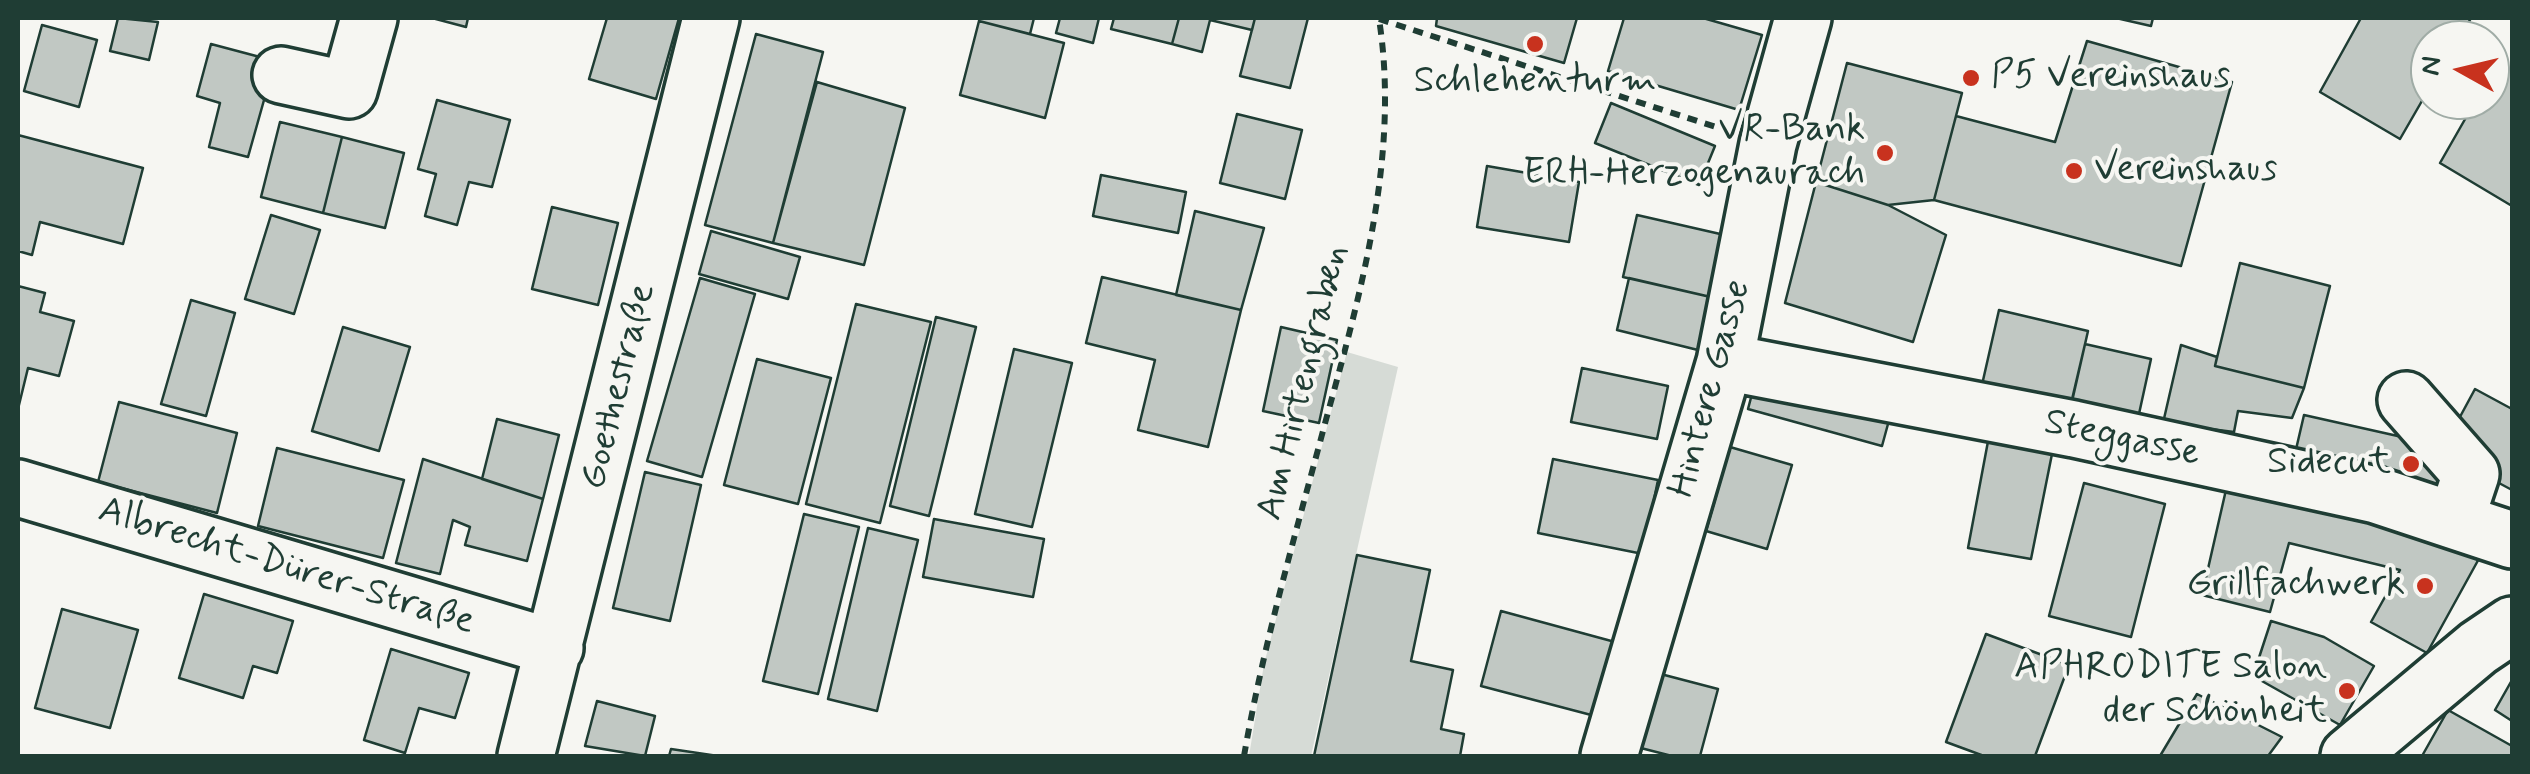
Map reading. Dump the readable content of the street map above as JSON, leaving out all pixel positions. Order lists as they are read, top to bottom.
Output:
{
  "streets": {
    "street": [
      "Goethestraße",
      "Hintere Gasse",
      "Steggasse",
      "Albrecht-Dürer-Straße"
    ],
    "path": ["Am Hirtengraben"]
  },
  "crossings": [
    ["Goethestraße", "Albrecht-Dürer-Straße"],
    ["Hintere Gasse", "Steggasse"]
  ],
  "places": [
    "Schlehenturm",
    "P5 Vereinshaus",
    "VR-Bank ERH-Herzogenaurach",
    "Vereinshaus",
    "Sidecut",
    "Grillfachwerk",
    "APHRODITE Salon der Schönheit"
  ],
  "north": "left"
}
